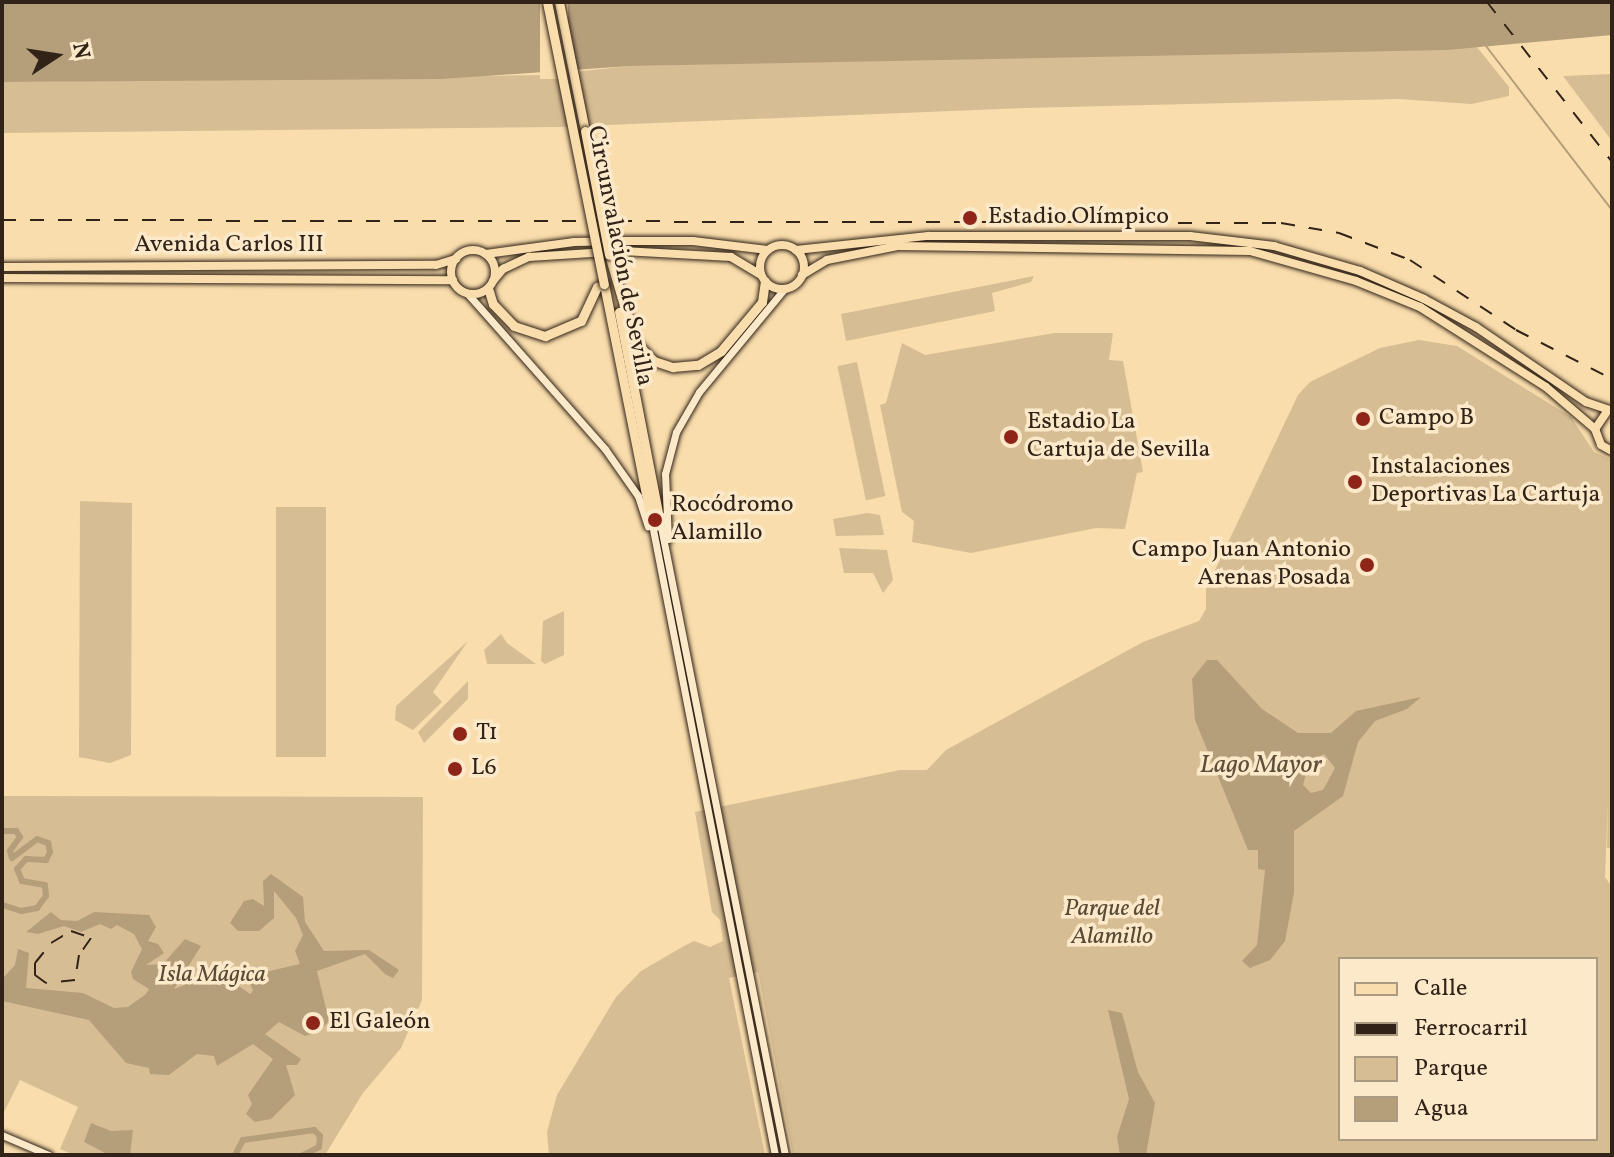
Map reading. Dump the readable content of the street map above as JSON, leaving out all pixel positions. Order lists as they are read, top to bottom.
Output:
{
  "streets": {
    "highway": ["Circunvalación de Sevilla"],
    "main road": ["Avenida Carlos III"]
  },
  "water": ["Lago Mayor"],
  "parks": ["Parque del Alamillo", "Isla Mágica"],
  "places": [
    "Estadio Olímpico",
    "Campo B",
    "Estadio La Cartuja de Sevilla",
    "Instalaciones Deportivas La Cartuja",
    "Rocódromo Alamillo",
    "Campo Juan Antonio Arenas Posada",
    "T1",
    "L6",
    "El Galeón"
  ],
  "legend": [
    "Calle",
    "Ferrocarril",
    "Parque",
    "Agua"
  ],
  "north": "right"
}
